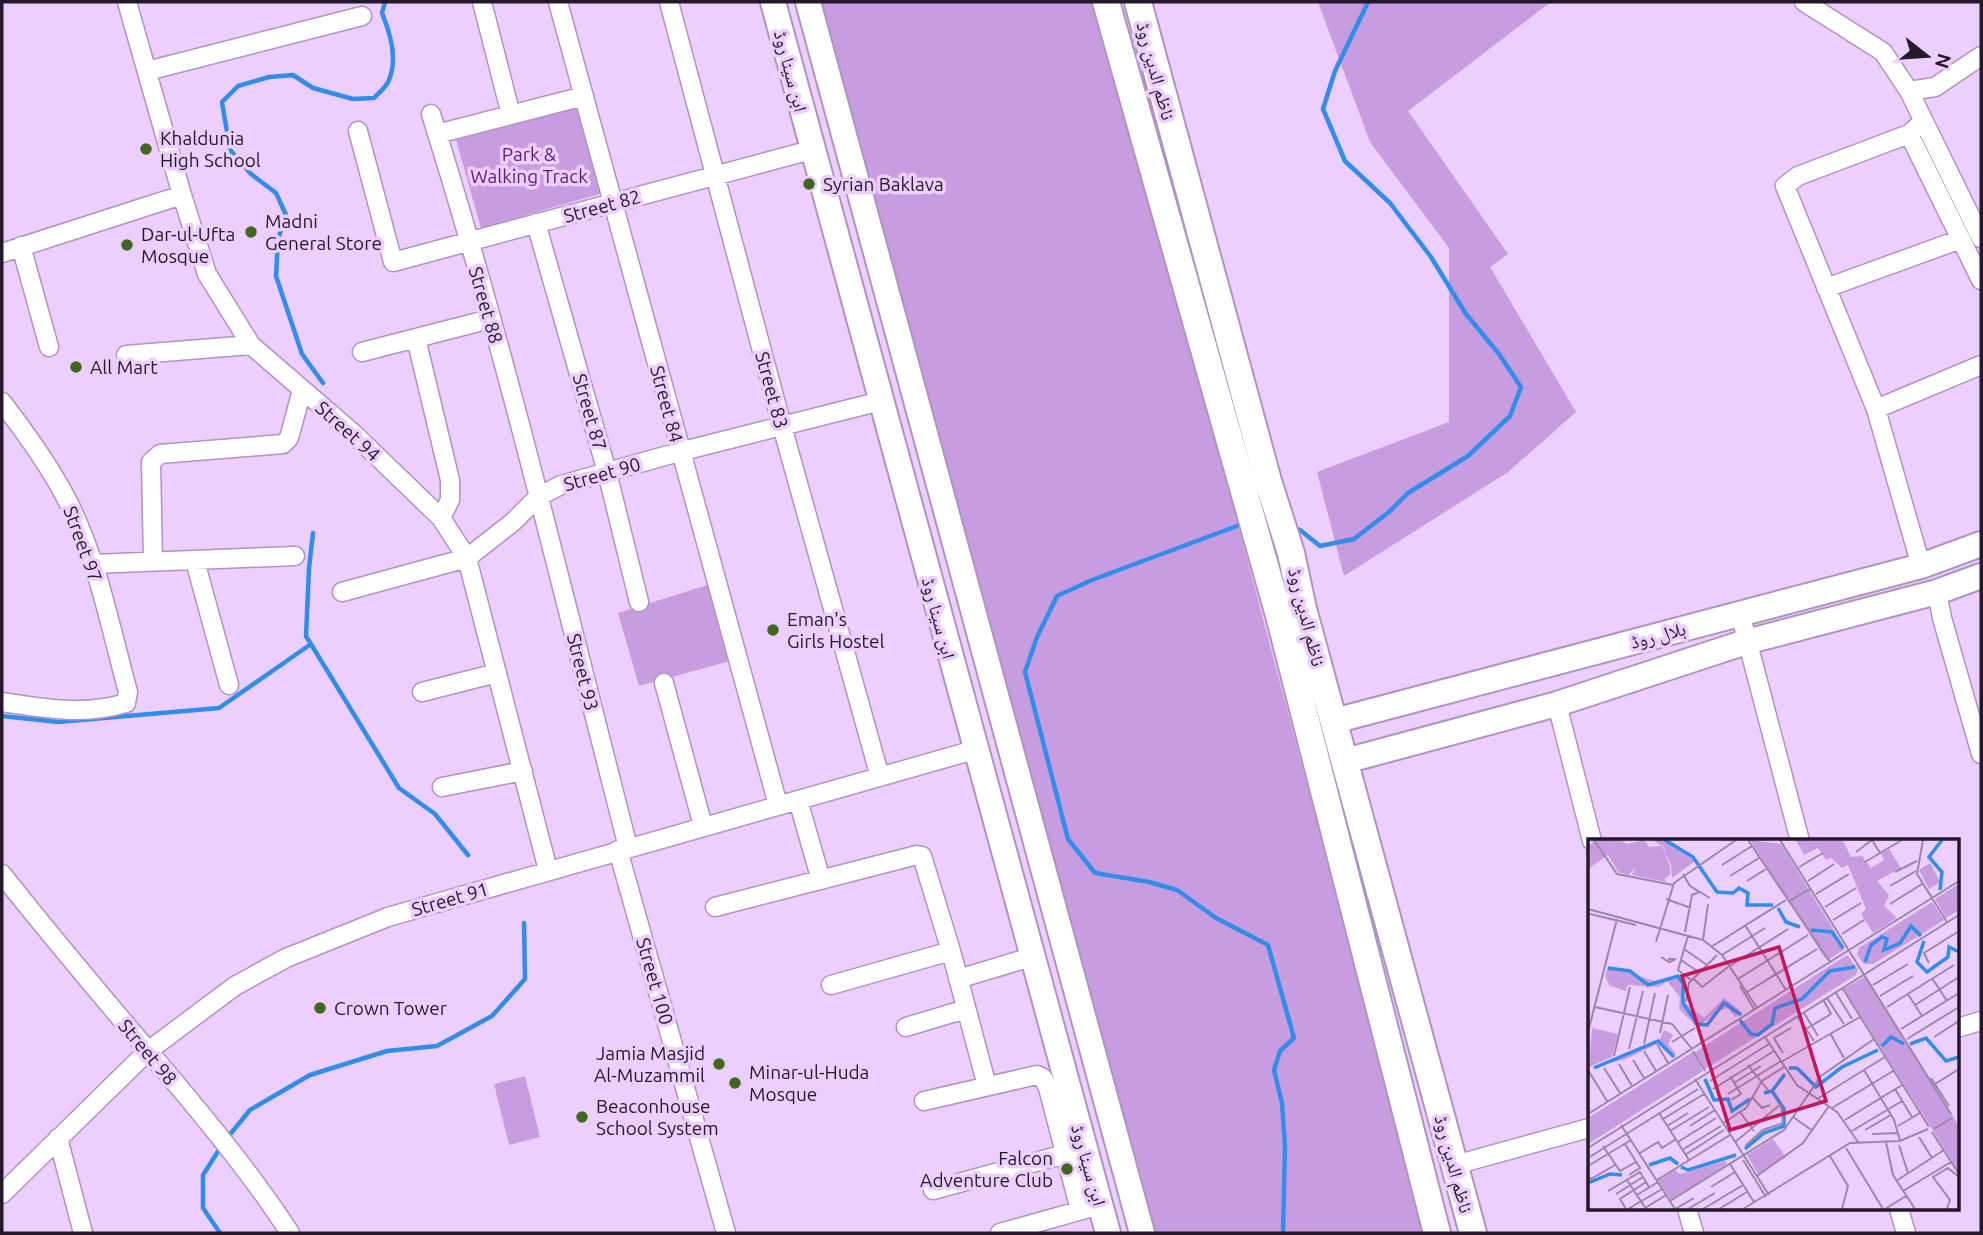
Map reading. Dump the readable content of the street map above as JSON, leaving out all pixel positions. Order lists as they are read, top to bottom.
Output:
{
  "streets": {
    "main road": ["ابن سینا روڈ", "ناظم الدین روڈ", "ہلال روڈ"],
    "street": [
      "Street 82",
      "Street 88",
      "Street 83",
      "Street 84",
      "Street 87",
      "Street 94",
      "Street 90",
      "Street 97",
      "Street 93",
      "Street 91",
      "Street 100",
      "Street 98"
    ]
  },
  "crossings": [
    ["ابن سینا روڈ", "Street 82"],
    ["ابن سینا روڈ", "Street 90"],
    ["ابن سینا روڈ", "Street 91"],
    ["ناظم الدین روڈ", "ہلال روڈ"],
    ["Street 82", "Street 88"],
    ["Street 82", "Street 83"],
    ["Street 82", "Street 84"],
    ["Street 82", "Street 87"],
    ["Street 88", "Street 90"],
    ["Street 88", "Street 93"],
    ["Street 83", "Street 90"],
    ["Street 83", "Street 91"],
    ["Street 84", "Street 90"],
    ["Street 84", "Street 91"],
    ["Street 87", "Street 90"],
    ["Street 94", "Street 90"],
    ["Street 94", "Street 91"],
    ["Street 90", "Street 93"],
    ["Street 93", "Street 91"],
    ["Street 93", "Street 100"],
    ["Street 91", "Street 100"],
    ["Street 91", "Street 98"]
  ],
  "parks": ["Park & Walking Track"],
  "places": [
    "Khaldunia High School",
    "Syrian Baklava",
    "Madni General Store",
    "Dar-ul-Ufta Mosque",
    "All Mart",
    "Eman's Girls Hostel",
    "Crown Tower",
    "Jamia Masjid Al-Muzammil",
    "Minar-ul-Huda Mosque",
    "Beaconhouse School System",
    "Falcon Adventure Club"
  ],
  "north": "right"
}
